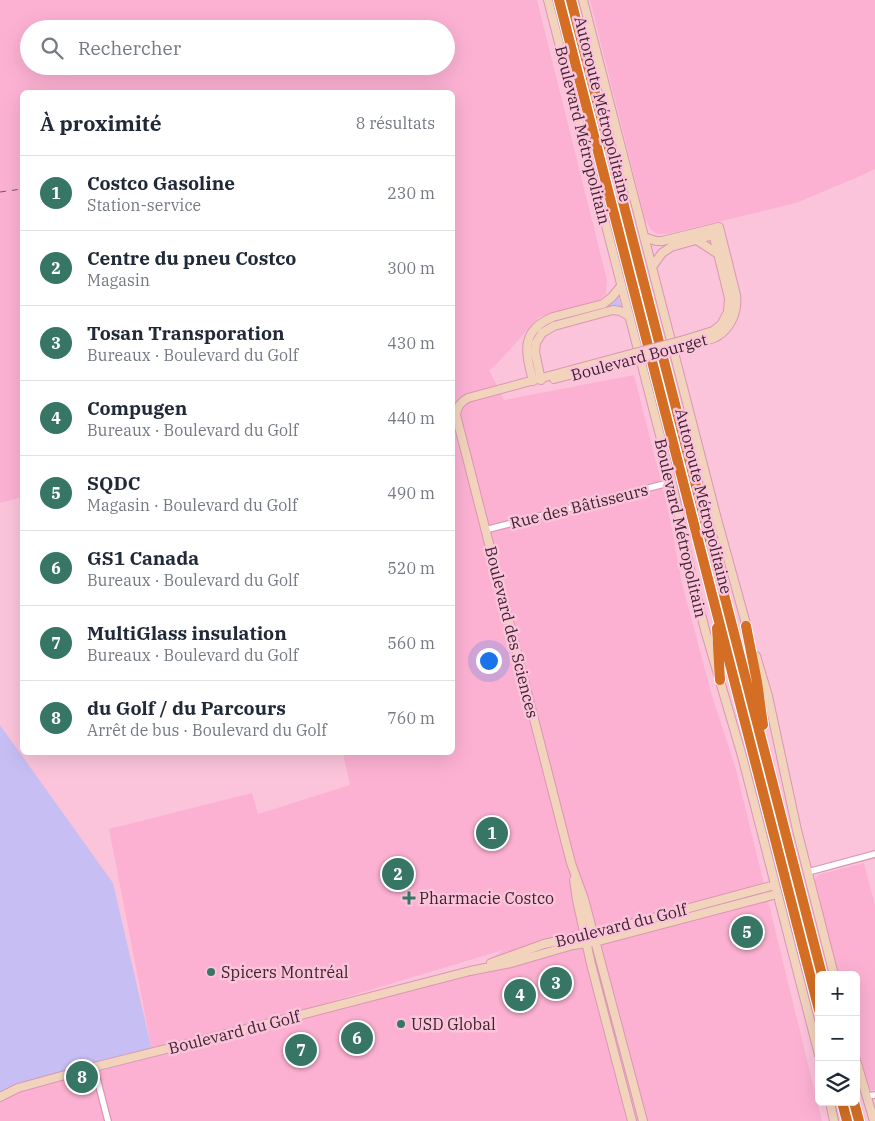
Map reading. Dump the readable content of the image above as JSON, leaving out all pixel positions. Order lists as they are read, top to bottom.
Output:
{
  "streets": {
    "highway": ["Autoroute Métropolitaine"],
    "main road": [
      "Boulevard Métropolitain",
      "Boulevard Bourget",
      "Boulevard des Sciences",
      "Boulevard du Golf"
    ],
    "street": ["Rue des Bâtisseurs"]
  },
  "crossings": [
    ["Boulevard Métropolitain", "Rue des Bâtisseurs"],
    ["Boulevard Métropolitain", "Boulevard du Golf"],
    ["Boulevard Bourget", "Boulevard des Sciences"],
    ["Rue des Bâtisseurs", "Boulevard des Sciences"],
    ["Boulevard des Sciences", "Boulevard du Golf"]
  ],
  "places": {
    "health": ["Pharmacie Costco"],
    "other": ["Spicers Montréal", "USD Global"]
  },
  "page": {
    "search": "Rechercher",
    "heading": ["À proximité", "8 résultats"],
    "list": [
      {
        "mark": "1",
        "name": "Costco Gasoline",
        "note": "Station-service",
        "value": "230 m"
      },
      {
        "mark": "2",
        "name": "Centre du pneu Costco",
        "note": "Magasin",
        "value": "300 m"
      },
      {
        "mark": "3",
        "name": "Tosan Transporation",
        "note": "Bureaux · Boulevard du Golf",
        "value": "430 m"
      },
      {
        "mark": "4",
        "name": "Compugen",
        "note": "Bureaux · Boulevard du Golf",
        "value": "440 m"
      },
      {
        "mark": "5",
        "name": "SQDC",
        "note": "Magasin · Boulevard du Golf",
        "value": "490 m"
      },
      {
        "mark": "6",
        "name": "GS1 Canada",
        "note": "Bureaux · Boulevard du Golf",
        "value": "520 m"
      },
      {
        "mark": "7",
        "name": "MultiGlass insulation",
        "note": "Bureaux · Boulevard du Golf",
        "value": "560 m"
      },
      {
        "mark": "8",
        "name": "du Golf / du Parcours",
        "note": "Arrêt de bus · Boulevard du Golf",
        "value": "760 m"
      }
    ],
    "pins": [
      "1",
      "2",
      "5",
      "3",
      "4",
      "6",
      "7",
      "8"
    ],
    "map_buttons": ["+", "−"]
  }
}
